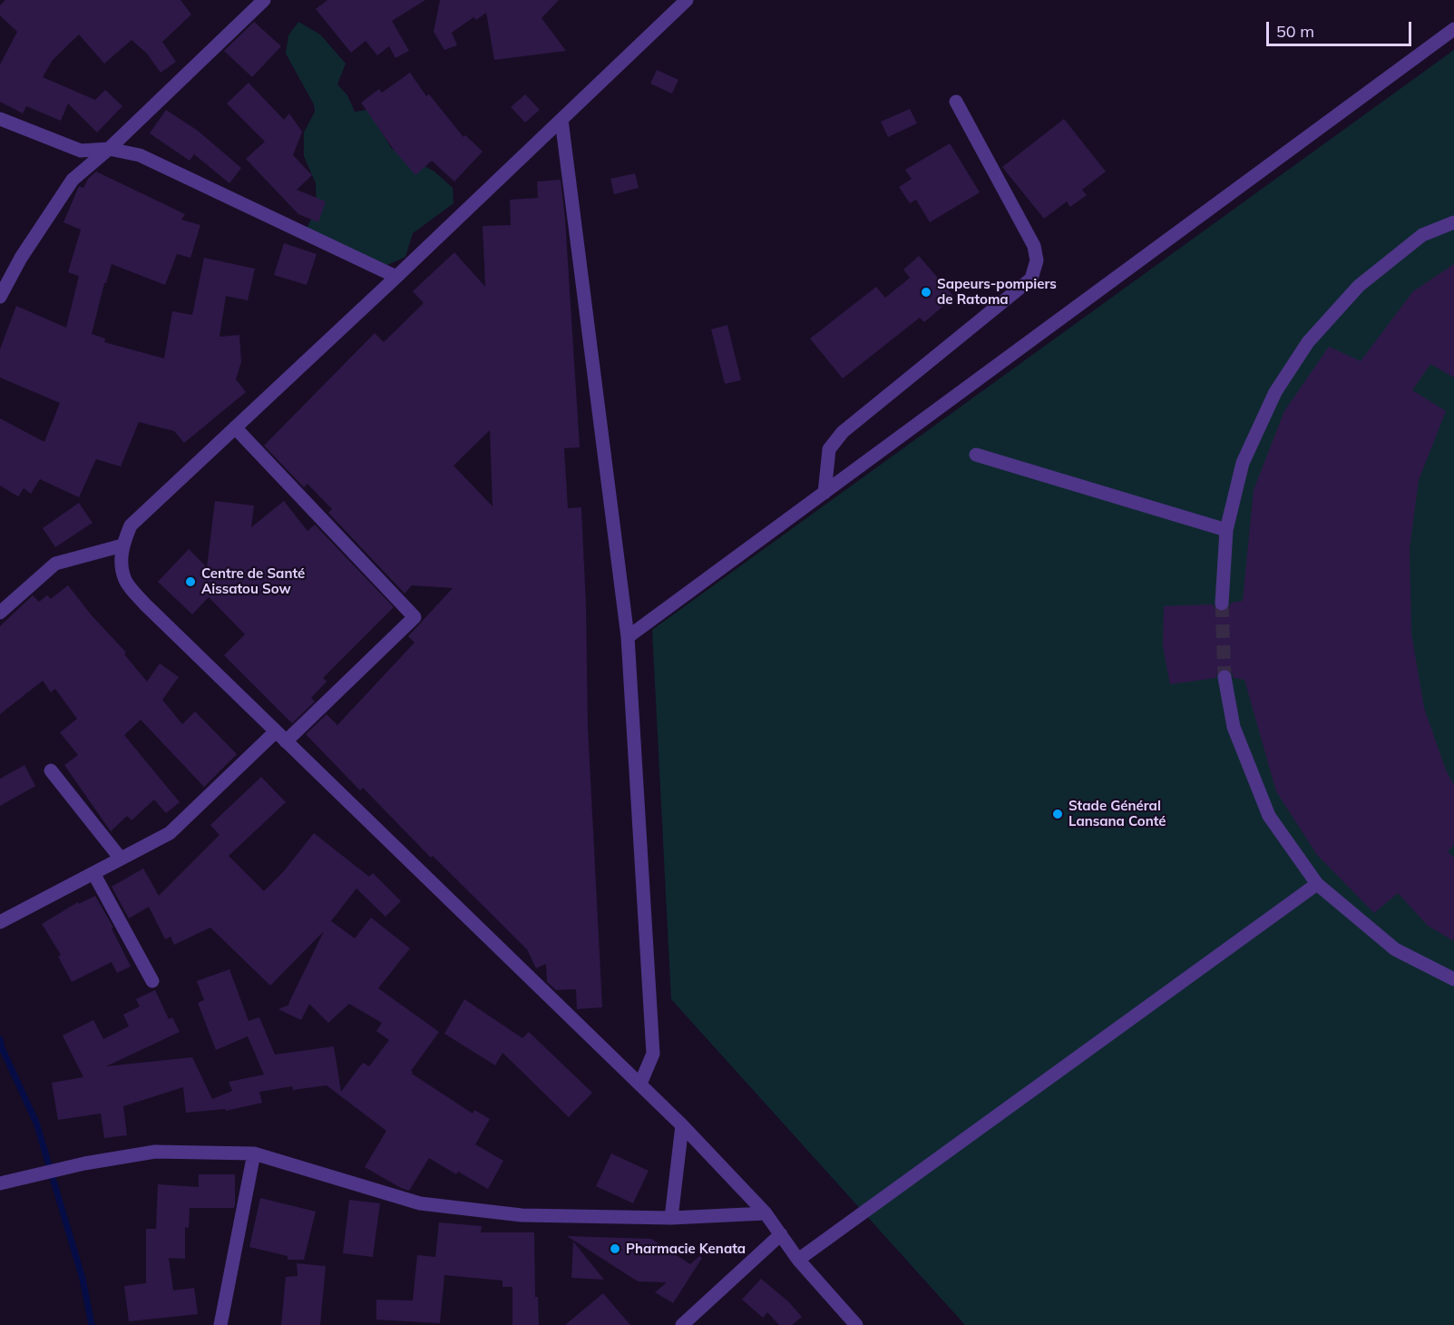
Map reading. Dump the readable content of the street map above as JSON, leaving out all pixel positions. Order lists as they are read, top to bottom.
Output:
{
  "places": [
    "Sapeurs-pompiers de Ratoma",
    "Centre de Santé Aissatou Sow",
    "Stade Général Lansana Conté",
    "Pharmacie Kenata"
  ],
  "scale_bar": "50 m"
}
